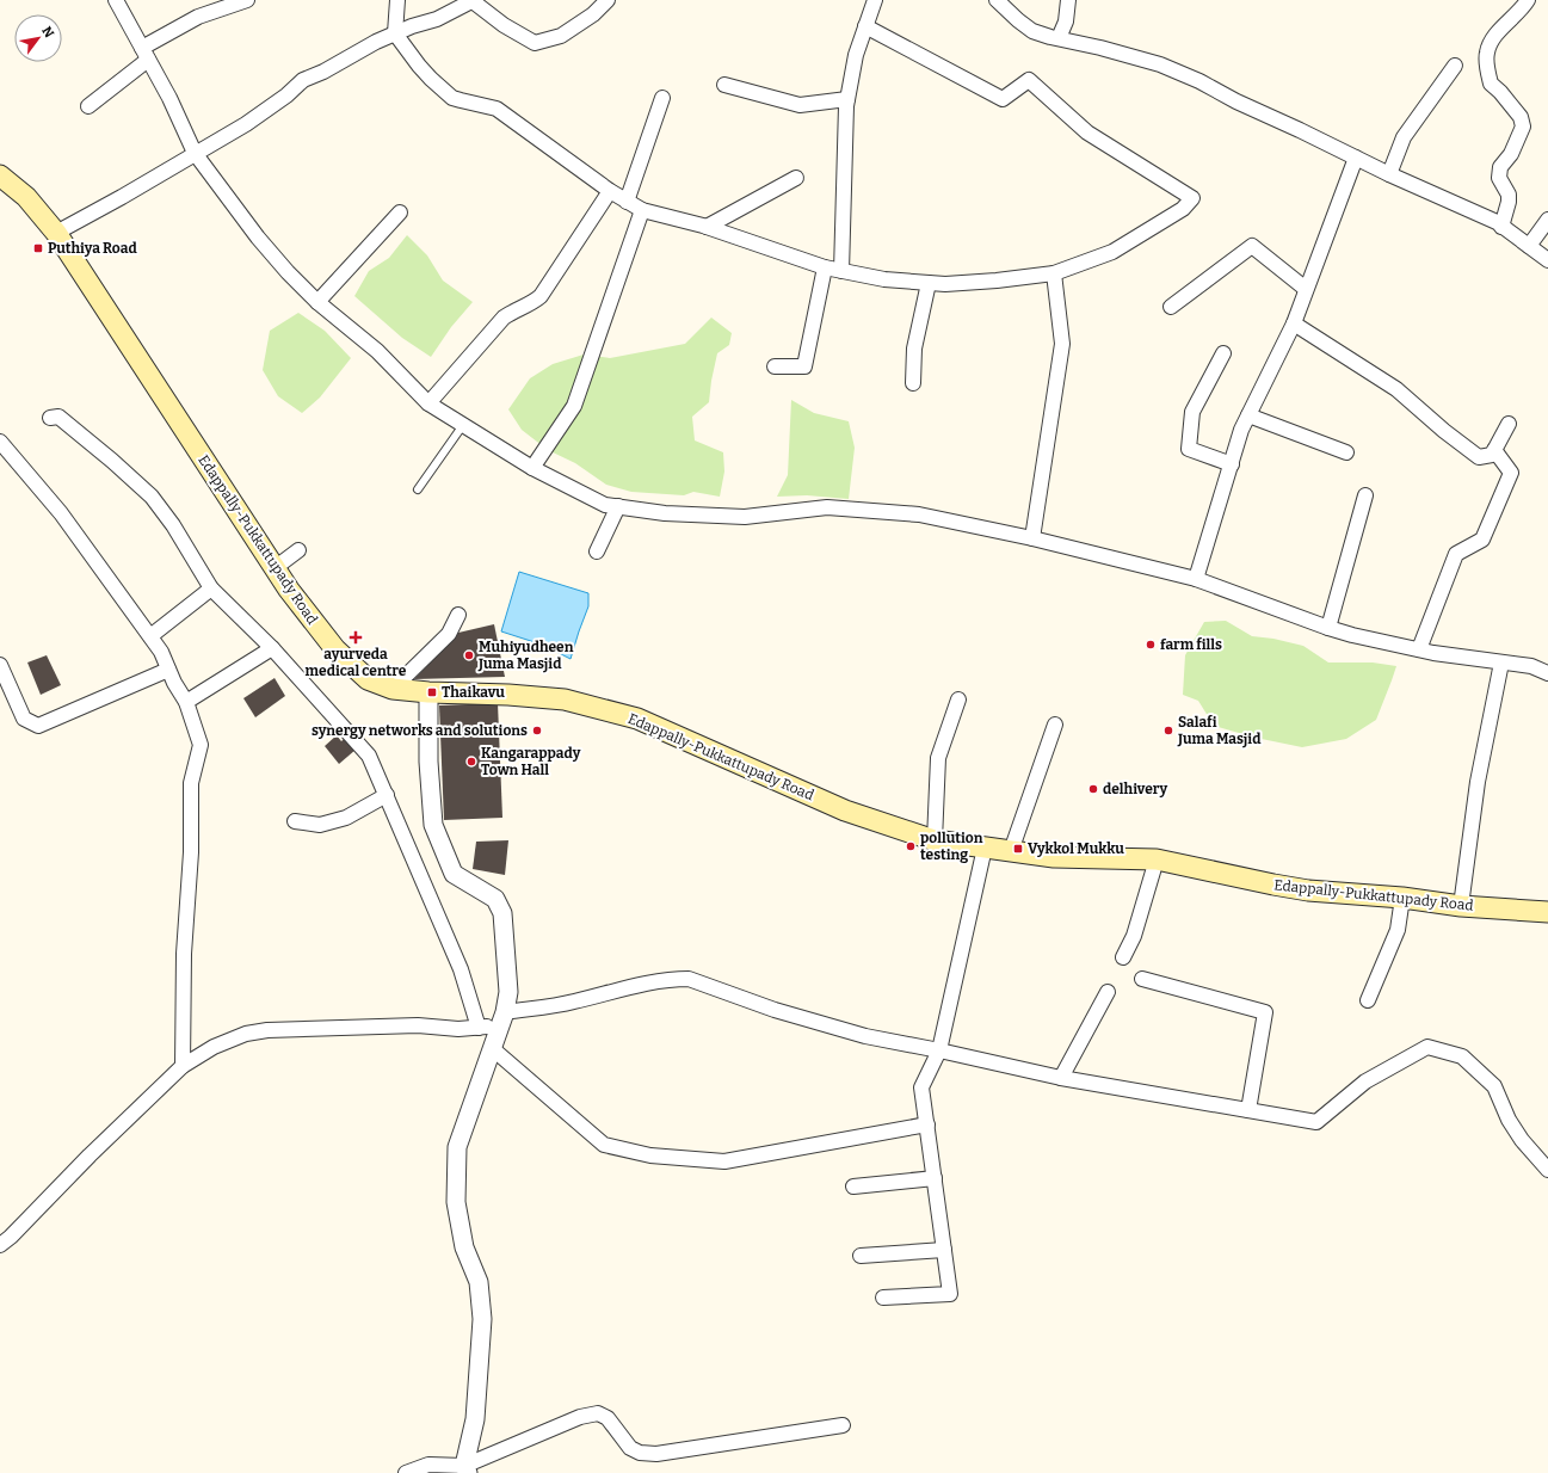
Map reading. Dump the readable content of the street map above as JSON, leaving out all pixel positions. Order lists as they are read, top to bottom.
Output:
{
  "streets": {
    "main road": ["Edappally-Pukkattupady Road"]
  },
  "places": {
    "transit": ["Puthiya Road", "Thaikavu", "Vykkol Mukku"],
    "health": ["ayurveda medical centre"],
    "other": [
      "farm fills",
      "Muhiyudheen Juma Masjid",
      "synergy networks and solutions",
      "Salafi Juma Masjid",
      "Kangarappady Town Hall",
      "delhivery",
      "pollution testing"
    ]
  },
  "north": "top right"
}
